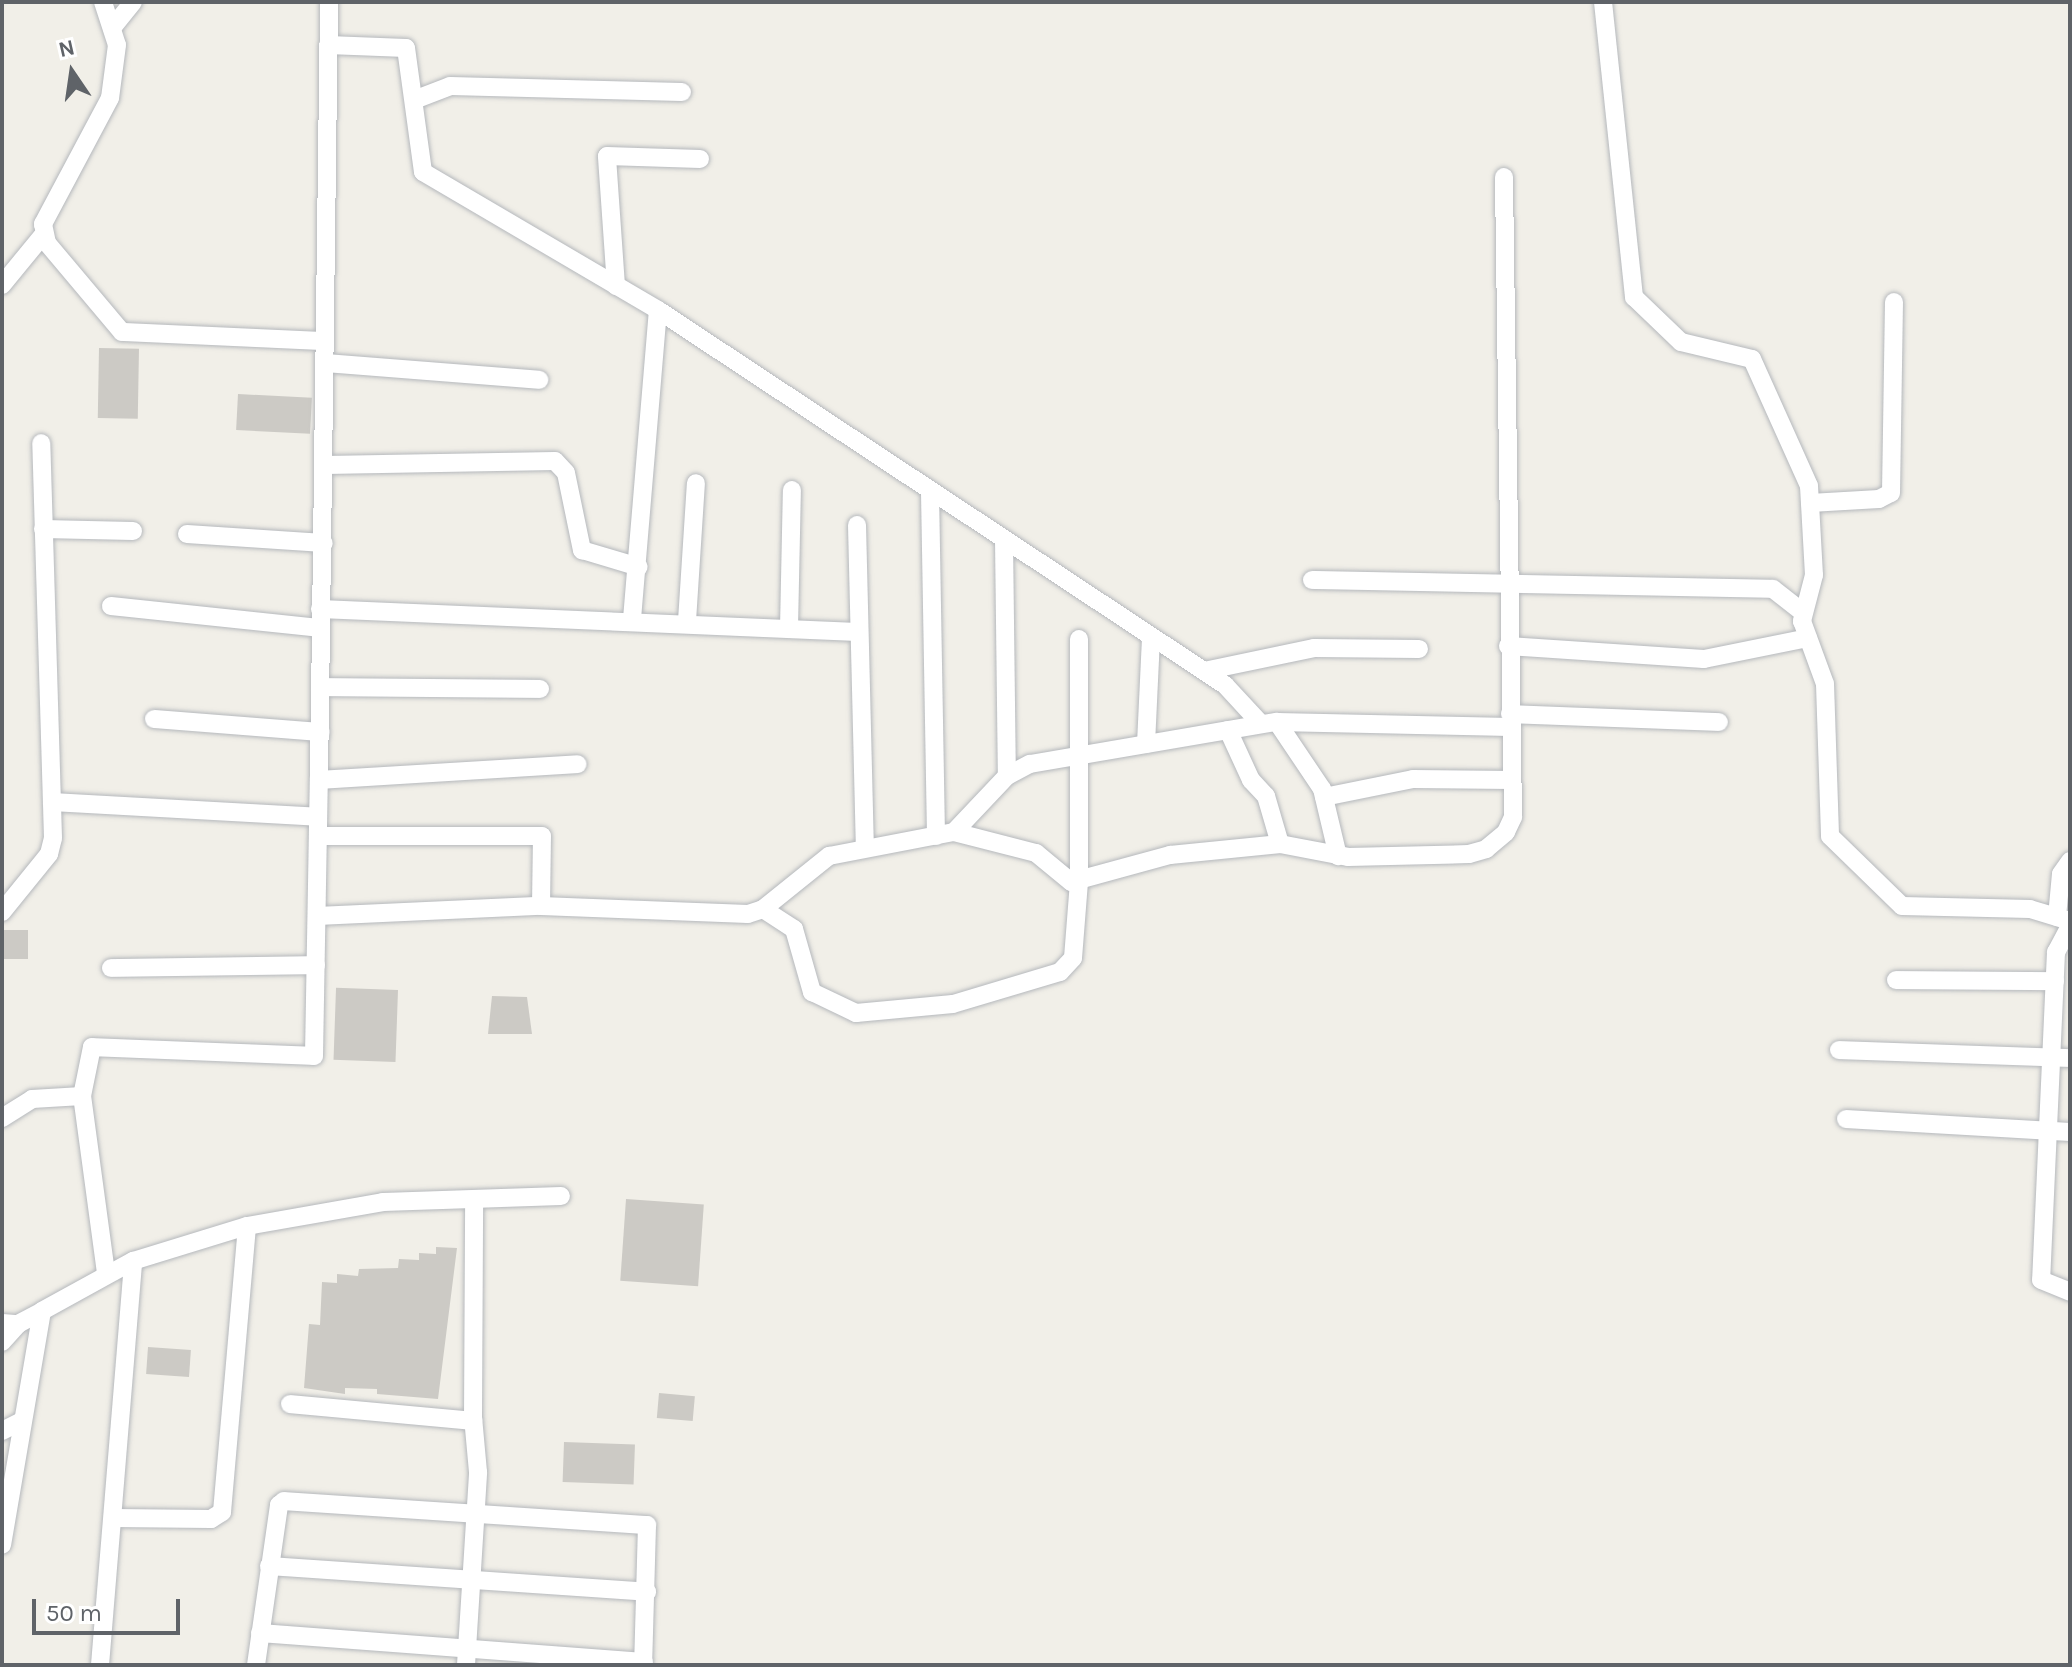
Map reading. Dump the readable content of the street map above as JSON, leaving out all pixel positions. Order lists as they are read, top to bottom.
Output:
{
  "scale_bar": "50 m",
  "north": "top"
}
